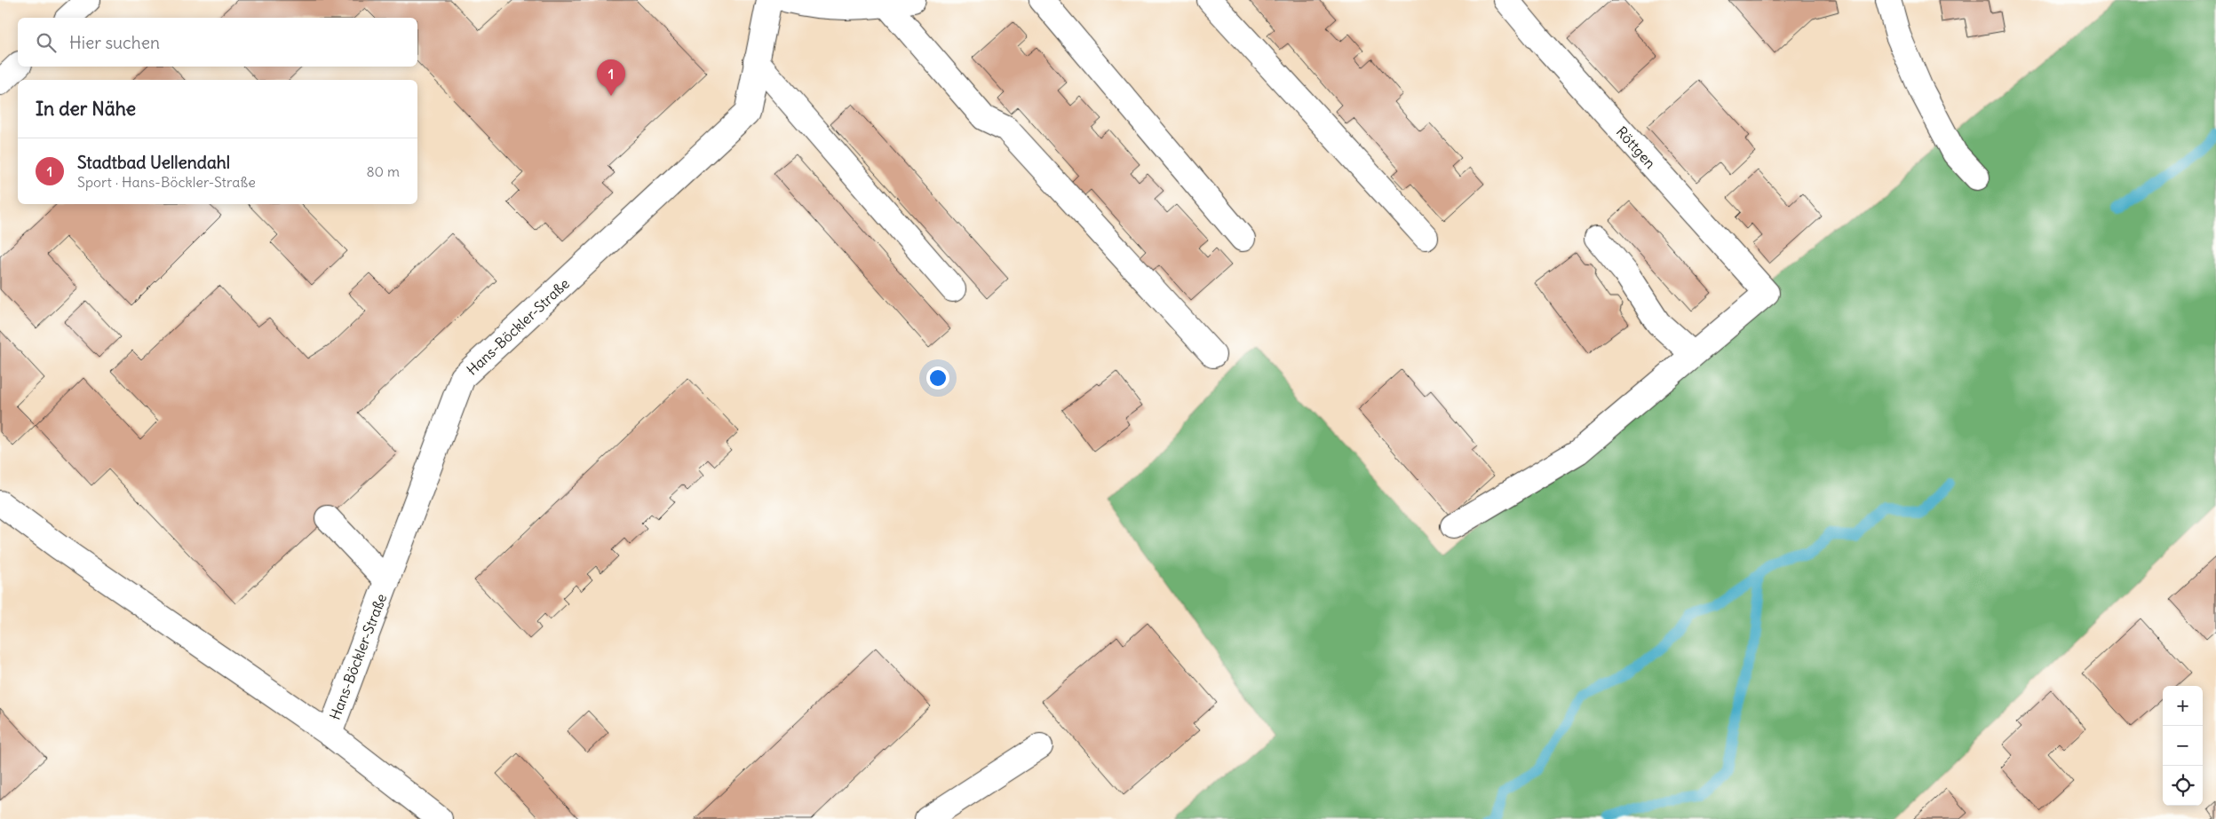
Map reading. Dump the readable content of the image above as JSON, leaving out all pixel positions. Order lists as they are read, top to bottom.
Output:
{
  "streets": {
    "street": ["Röttgen", "Hans-Böckler-Straße"]
  },
  "page": {
    "search": "Hier suchen",
    "pins": "1",
    "heading": "In der Nähe",
    "list": [
      {
        "mark": "1",
        "name": "Stadtbad Uellendahl",
        "note": "Sport · Hans-Böckler-Straße",
        "value": "80 m"
      }
    ],
    "map_buttons": ["+", "−"]
  }
}
